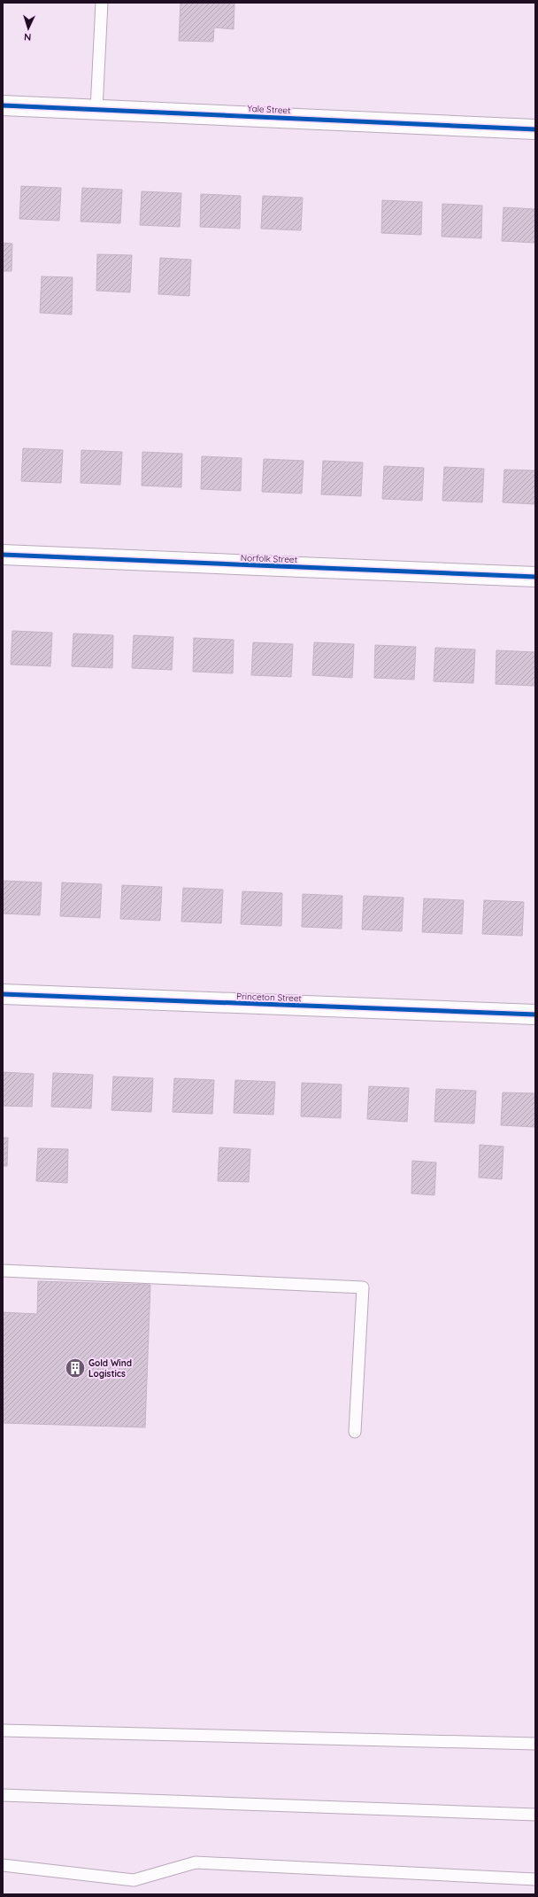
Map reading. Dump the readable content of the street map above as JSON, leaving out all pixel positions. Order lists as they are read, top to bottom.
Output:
{
  "streets": {
    "street": ["Yale Street", "Norfolk Street", "Princeton Street"]
  },
  "places": {
    "building": ["Gold Wind Logistics"]
  },
  "north": "bottom"
}
